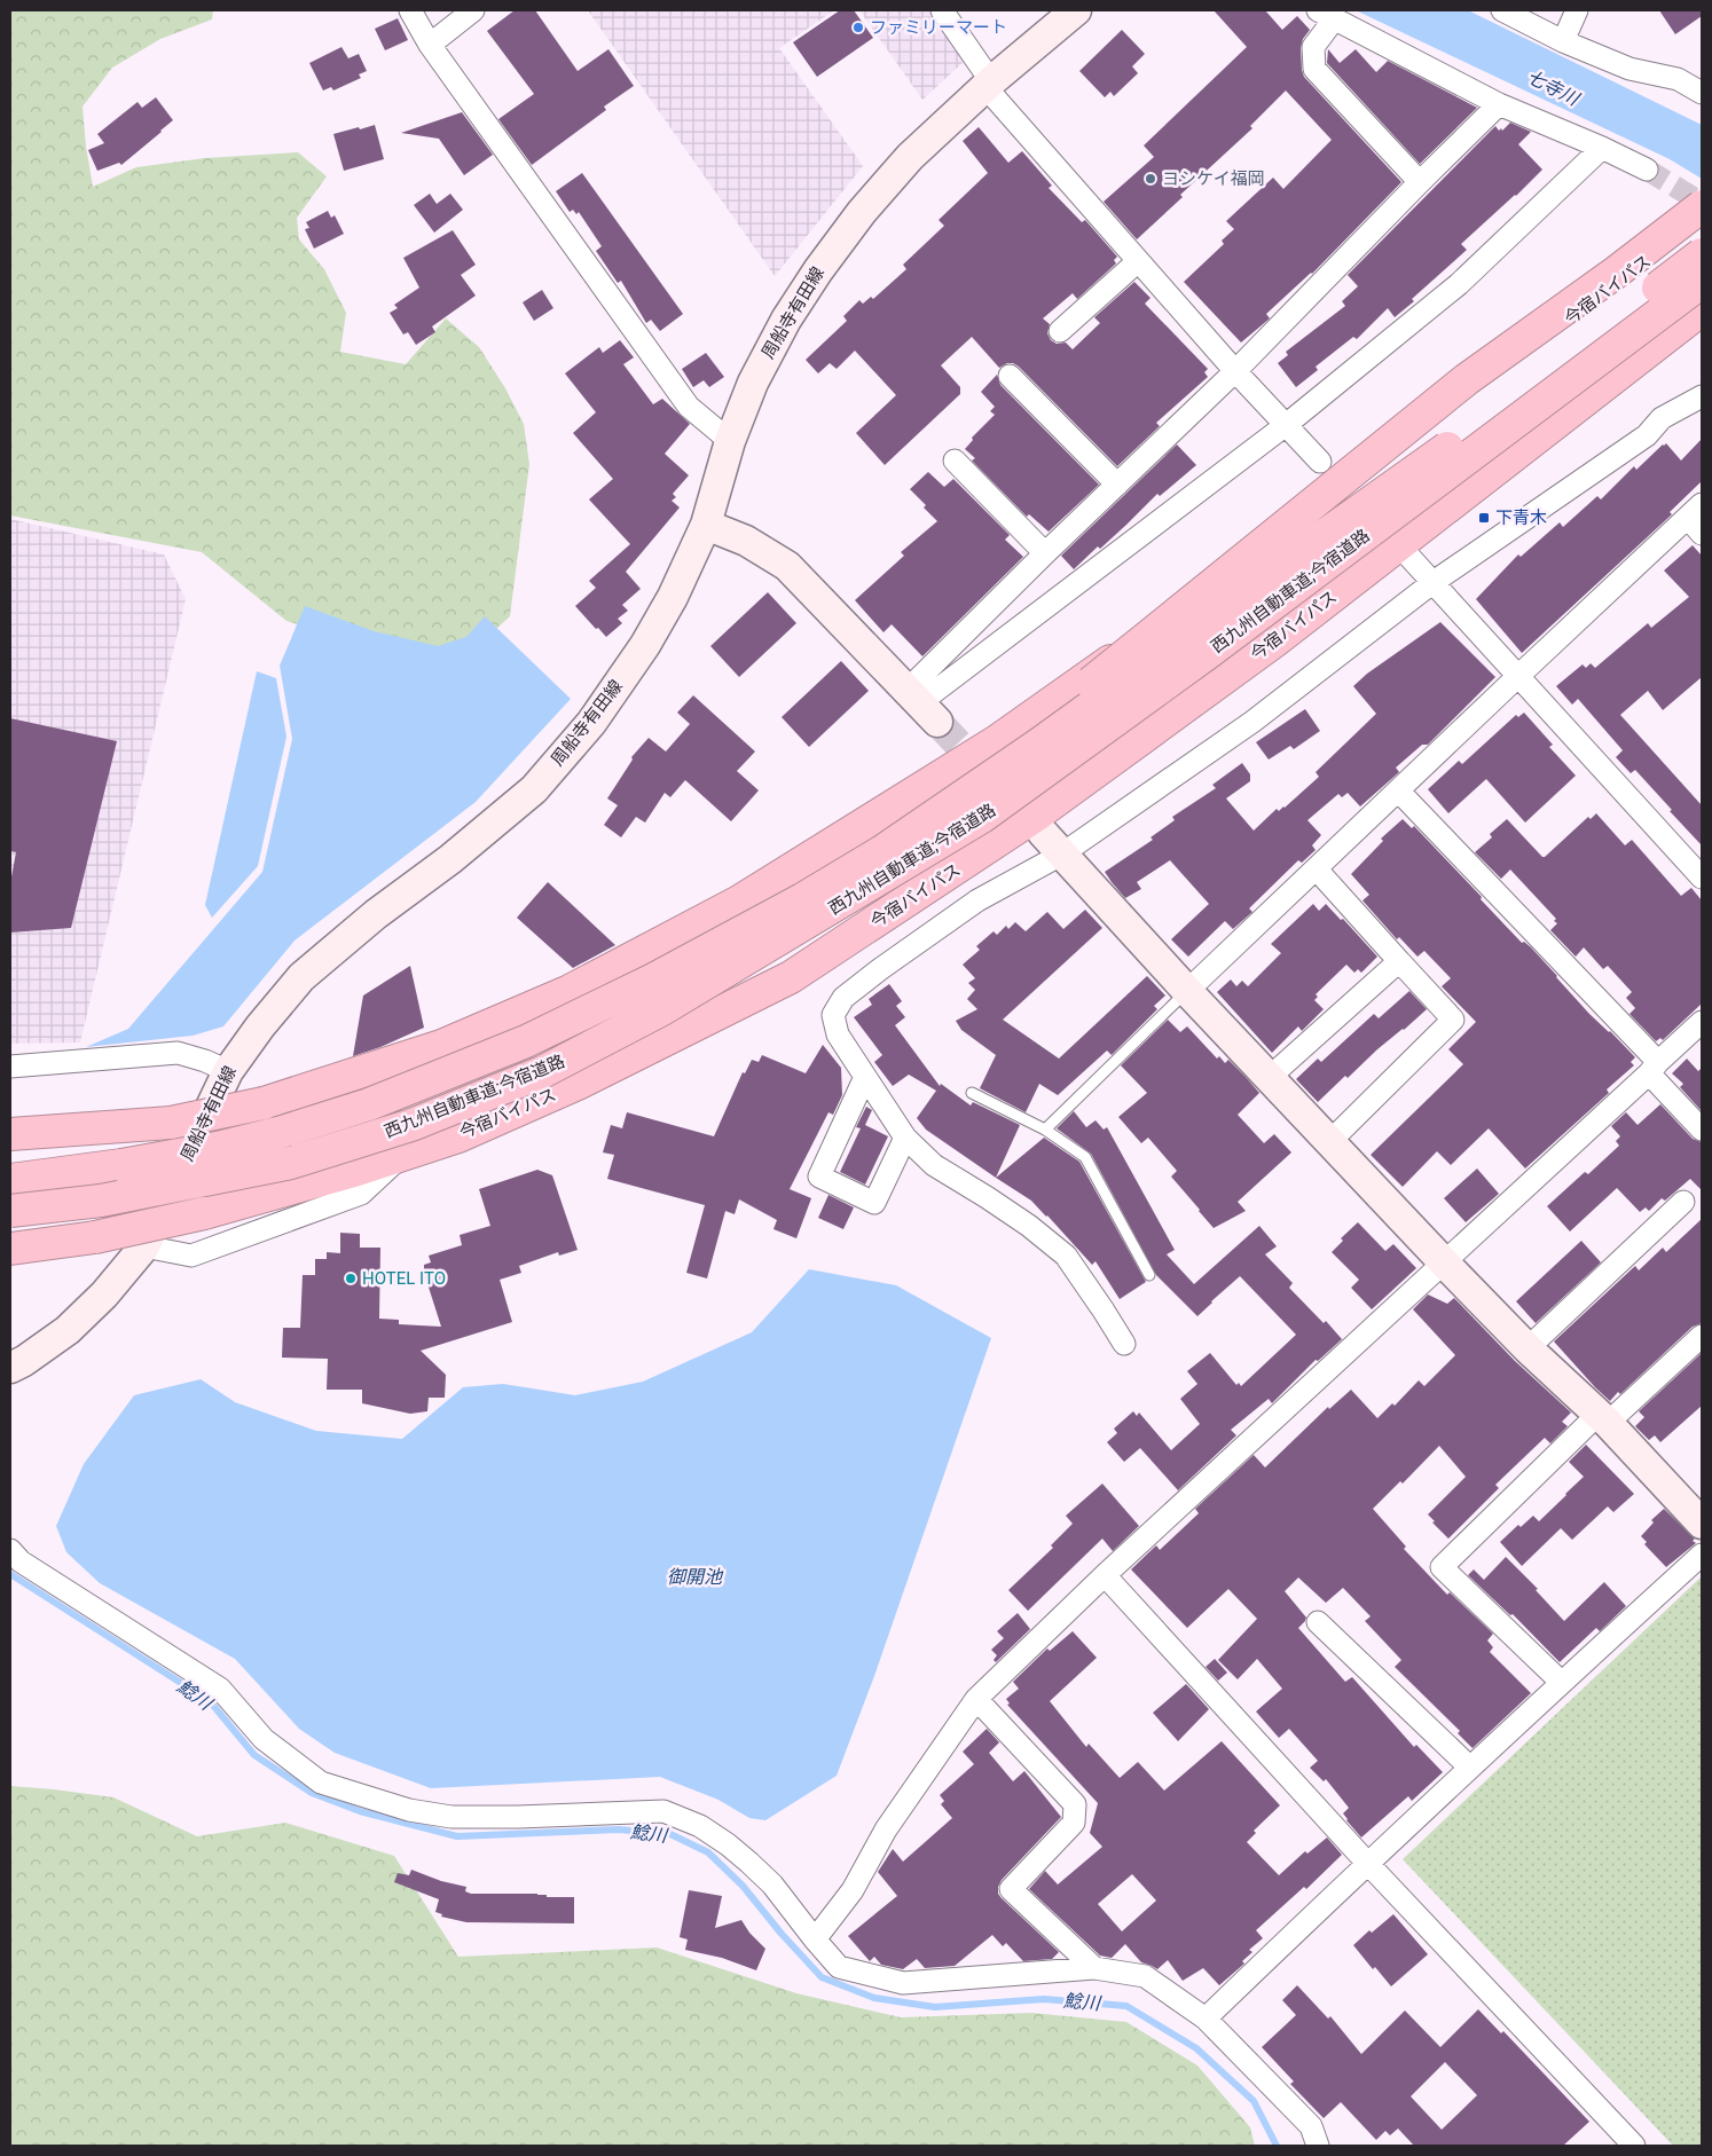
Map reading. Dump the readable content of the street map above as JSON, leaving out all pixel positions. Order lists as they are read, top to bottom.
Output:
{
  "streets": {
    "highway": ["今宿バイパス", "西九州自動車道;今宿道路"],
    "main road": ["周船寺有田線"]
  },
  "water": ["七寺川", "御開池", "鯰川"],
  "places": {
    "other": ["ファミリーマート", "ヨシケイ福岡", "HOTEL ITO"],
    "transit": ["下青木"]
  }
}
